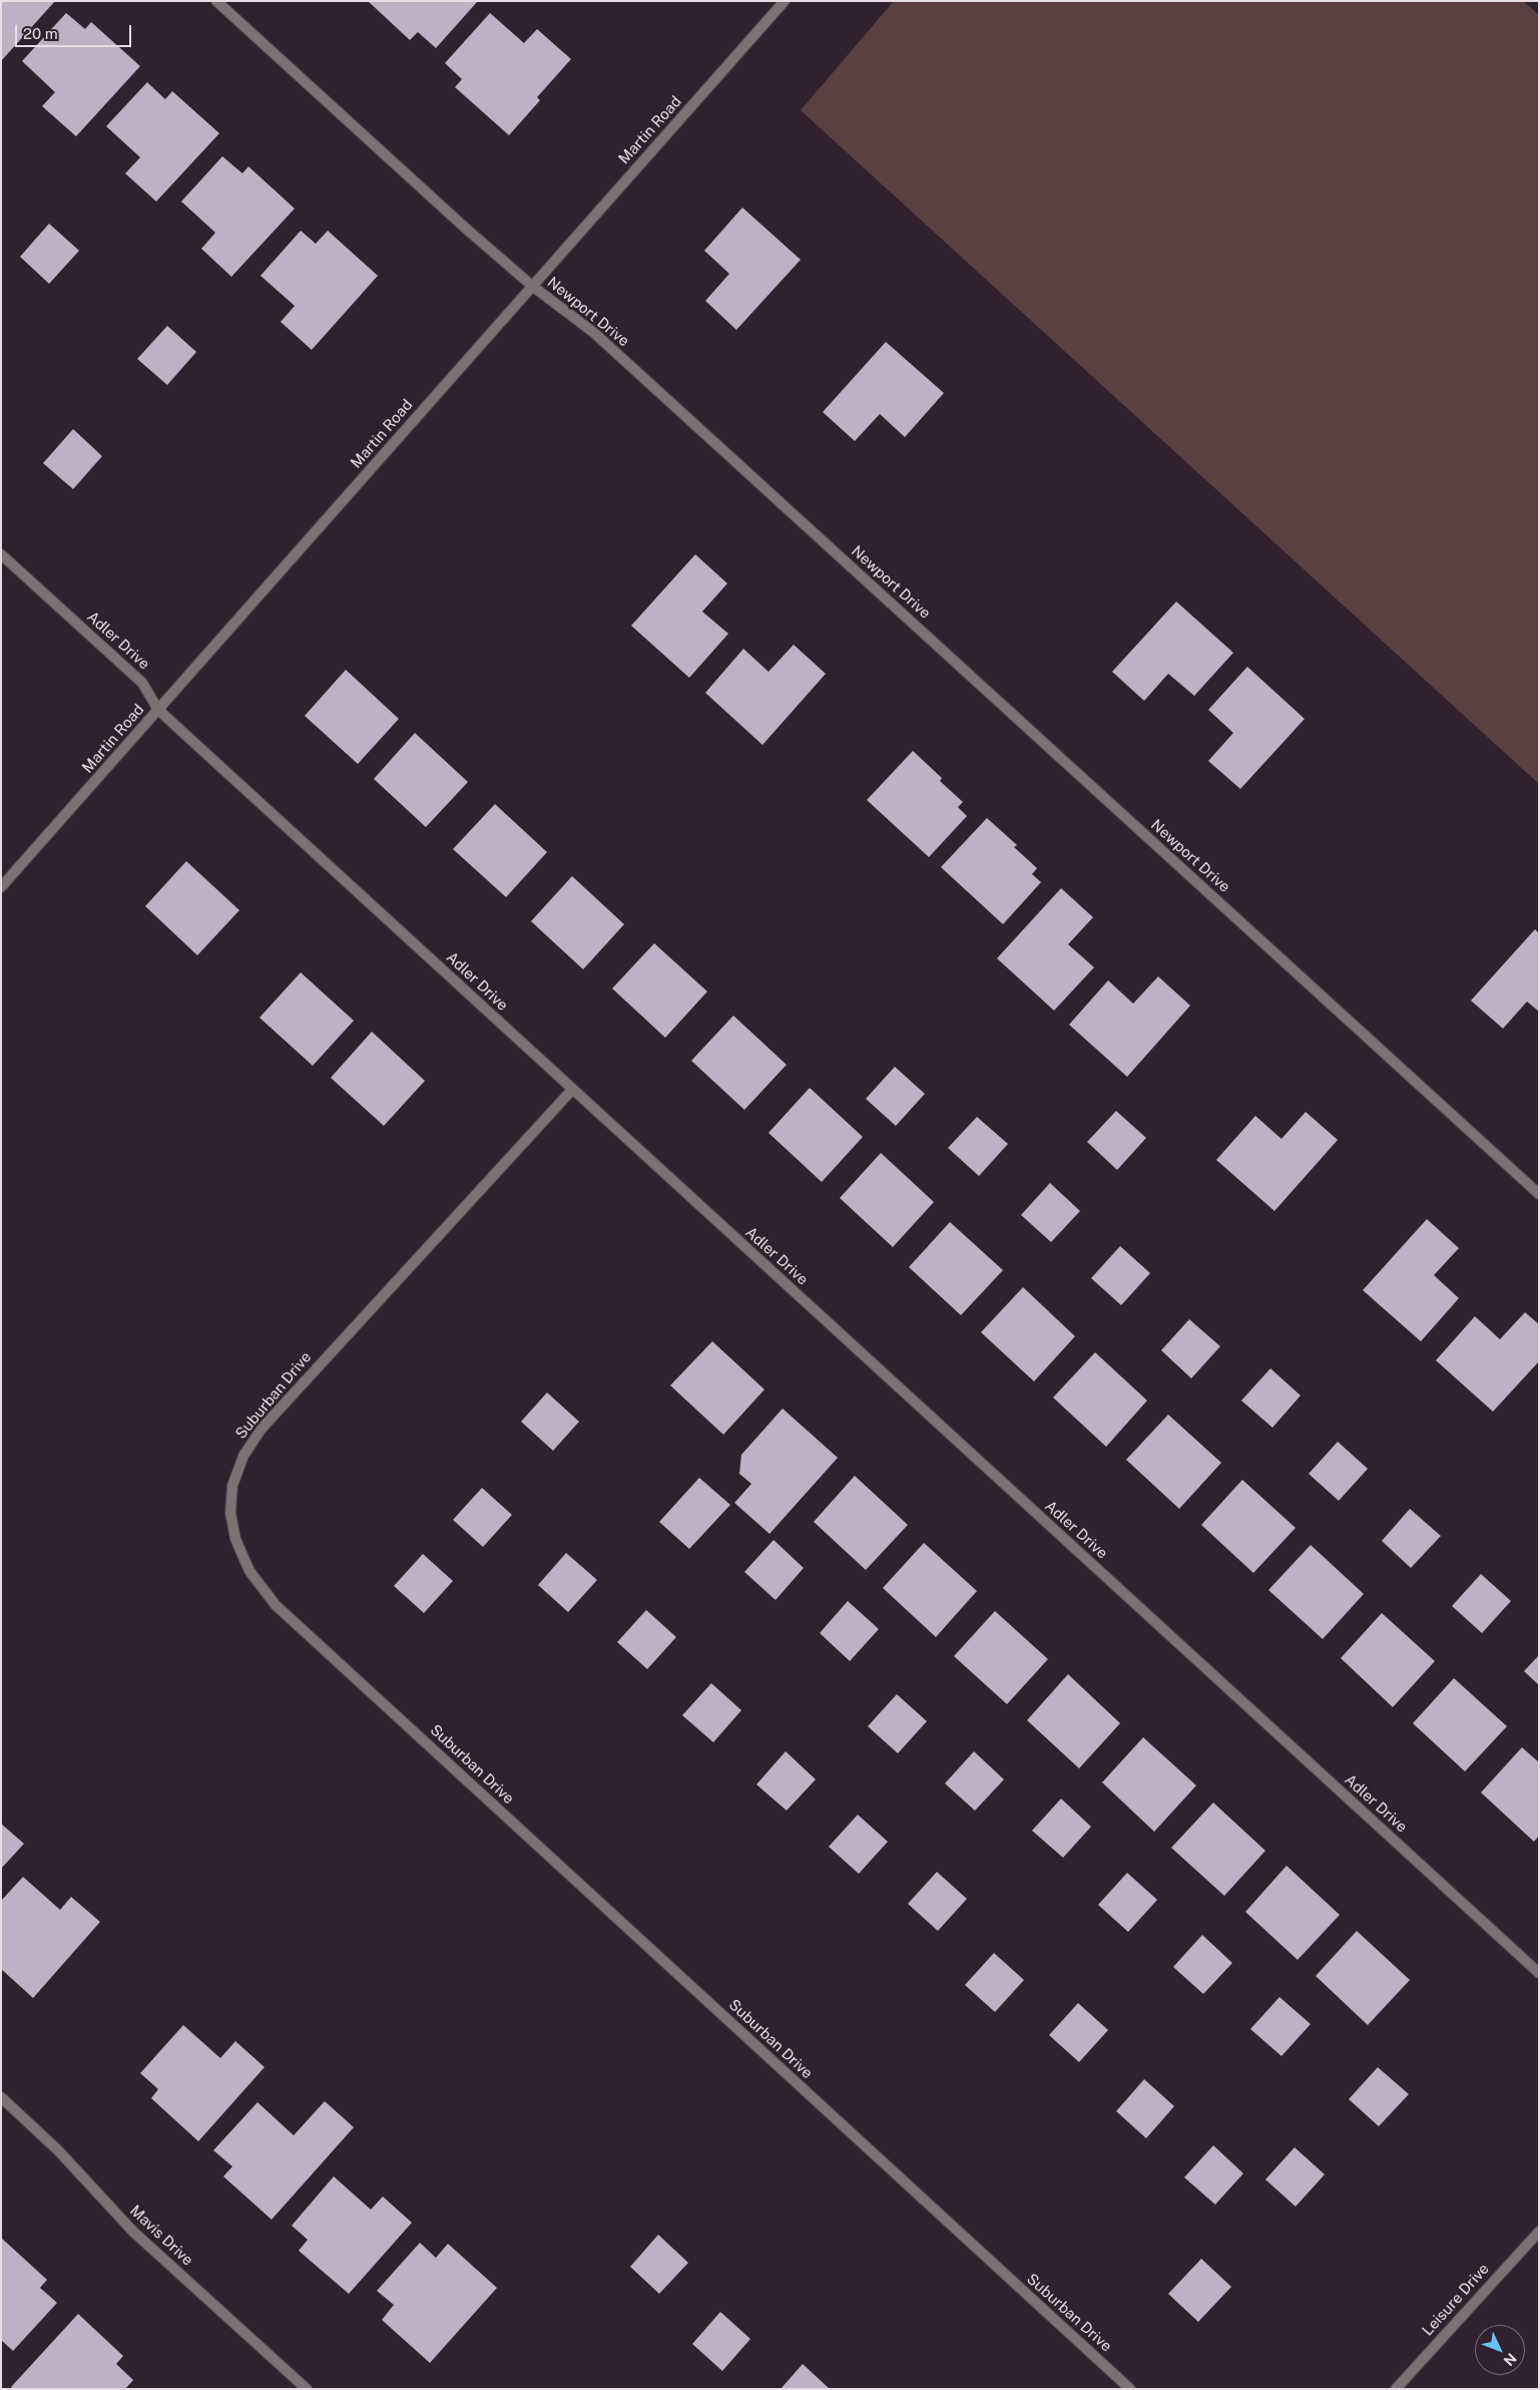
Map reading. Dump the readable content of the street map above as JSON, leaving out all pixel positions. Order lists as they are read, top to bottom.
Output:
{
  "streets": {
    "street": [
      "Martin Road",
      "Newport Drive",
      "Adler Drive",
      "Suburban Drive",
      "Mavis Drive",
      "Leisure Drive"
    ]
  },
  "crossings": [
    ["Martin Road", "Newport Drive"],
    ["Martin Road", "Adler Drive"],
    ["Adler Drive", "Suburban Drive"]
  ],
  "scale_bar": "20 m",
  "north": "bottom right"
}
